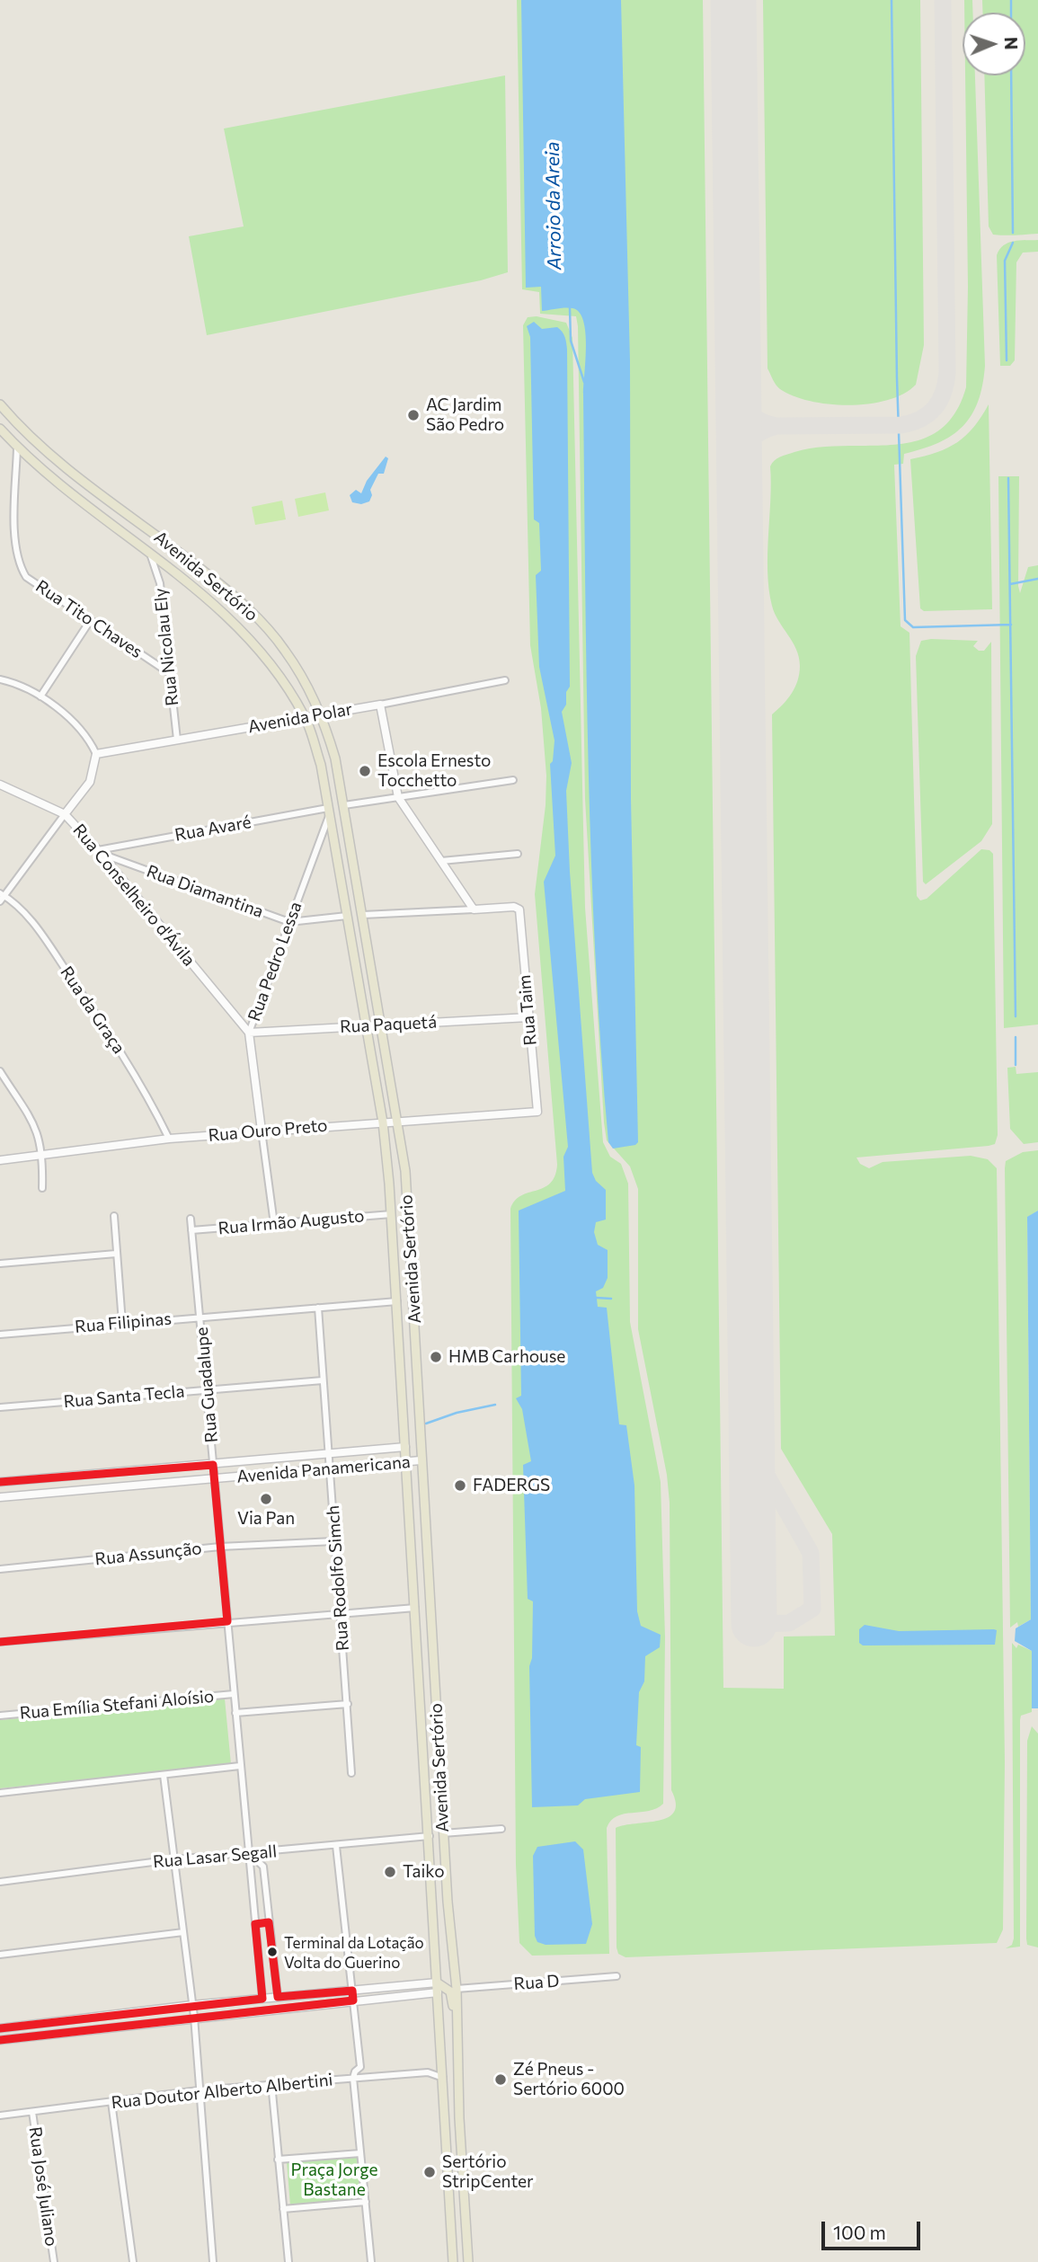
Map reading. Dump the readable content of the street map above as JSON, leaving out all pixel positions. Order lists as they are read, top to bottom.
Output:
{
  "streets": {
    "main road": ["Avenida Sertório"],
    "street": [
      "Rua Tito Chaves",
      "Rua Nicolau Ely",
      "Avenida Polar",
      "Rua Avaré",
      "Rua Diamantina",
      "Rua Conselheiro d'Ávila",
      "Rua Pedro Lessa",
      "Rua da Graça",
      "Rua Taim",
      "Rua Paquetá",
      "Rua Ouro Preto",
      "Rua Irmão Augusto",
      "Rua Filipinas",
      "Rua Guadalupe",
      "Rua Santa Tecla",
      "Avenida Panamericana",
      "Rua Assunção",
      "Rua Rodolfo Simch",
      "Rua Emília Stefani Aloísio",
      "Rua Lasar Segall",
      "Rua D",
      "Rua Doutor Alberto Albertini",
      "Rua José Juliano"
    ]
  },
  "crossings": [
    ["Avenida Sertório", "Rua Tito Chaves"],
    ["Avenida Sertório", "Rua Nicolau Ely"],
    ["Avenida Sertório", "Avenida Polar"],
    ["Avenida Sertório", "Rua Avaré"],
    ["Avenida Sertório", "Rua Diamantina"],
    ["Avenida Sertório", "Rua Pedro Lessa"],
    ["Avenida Sertório", "Rua Paquetá"],
    ["Avenida Sertório", "Rua Ouro Preto"],
    ["Avenida Sertório", "Rua Irmão Augusto"],
    ["Avenida Sertório", "Rua Filipinas"],
    ["Avenida Sertório", "Avenida Panamericana"],
    ["Avenida Sertório", "Rua Lasar Segall"],
    ["Avenida Sertório", "Rua D"],
    ["Avenida Sertório", "Rua Doutor Alberto Albertini"],
    ["Rua Tito Chaves", "Rua Nicolau Ely"],
    ["Rua Nicolau Ely", "Avenida Polar"],
    ["Rua Avaré", "Rua Diamantina"],
    ["Rua Avaré", "Rua Conselheiro d'Ávila"],
    ["Rua Avaré", "Rua Pedro Lessa"],
    ["Rua Diamantina", "Rua Conselheiro d'Ávila"],
    ["Rua Diamantina", "Rua Pedro Lessa"],
    ["Rua Conselheiro d'Ávila", "Rua Pedro Lessa"],
    ["Rua Conselheiro d'Ávila", "Rua Paquetá"],
    ["Rua Pedro Lessa", "Rua Paquetá"],
    ["Rua Pedro Lessa", "Rua Ouro Preto"],
    ["Rua Pedro Lessa", "Rua Irmão Augusto"],
    ["Rua da Graça", "Rua Ouro Preto"],
    ["Rua Taim", "Rua Paquetá"],
    ["Rua Taim", "Rua Ouro Preto"],
    ["Rua Irmão Augusto", "Rua Guadalupe"],
    ["Rua Filipinas", "Rua Guadalupe"],
    ["Rua Filipinas", "Rua Rodolfo Simch"],
    ["Rua Guadalupe", "Rua Santa Tecla"],
    ["Rua Guadalupe", "Avenida Panamericana"],
    ["Rua Guadalupe", "Rua Assunção"],
    ["Rua Guadalupe", "Rua Emília Stefani Aloísio"],
    ["Rua Guadalupe", "Rua Lasar Segall"],
    ["Rua Santa Tecla", "Rua Rodolfo Simch"],
    ["Avenida Panamericana", "Rua Rodolfo Simch"],
    ["Rua Assunção", "Rua Rodolfo Simch"],
    ["Rua Doutor Alberto Albertini", "Rua José Juliano"]
  ],
  "water": ["Arroio da Areia"],
  "parks": ["Praça Jorge Bastane"],
  "places": [
    "AC Jardim São Pedro",
    "Escola Ernesto Tocchetto",
    "HMB Carhouse",
    "FADERGS",
    "Via Pan",
    "Taiko",
    "Terminal da Lotação Volta do Guerino",
    "Zé Pneus - Sertório 6000",
    "Sertório StripCenter"
  ],
  "scale_bar": "100 m",
  "north": "right"
}
